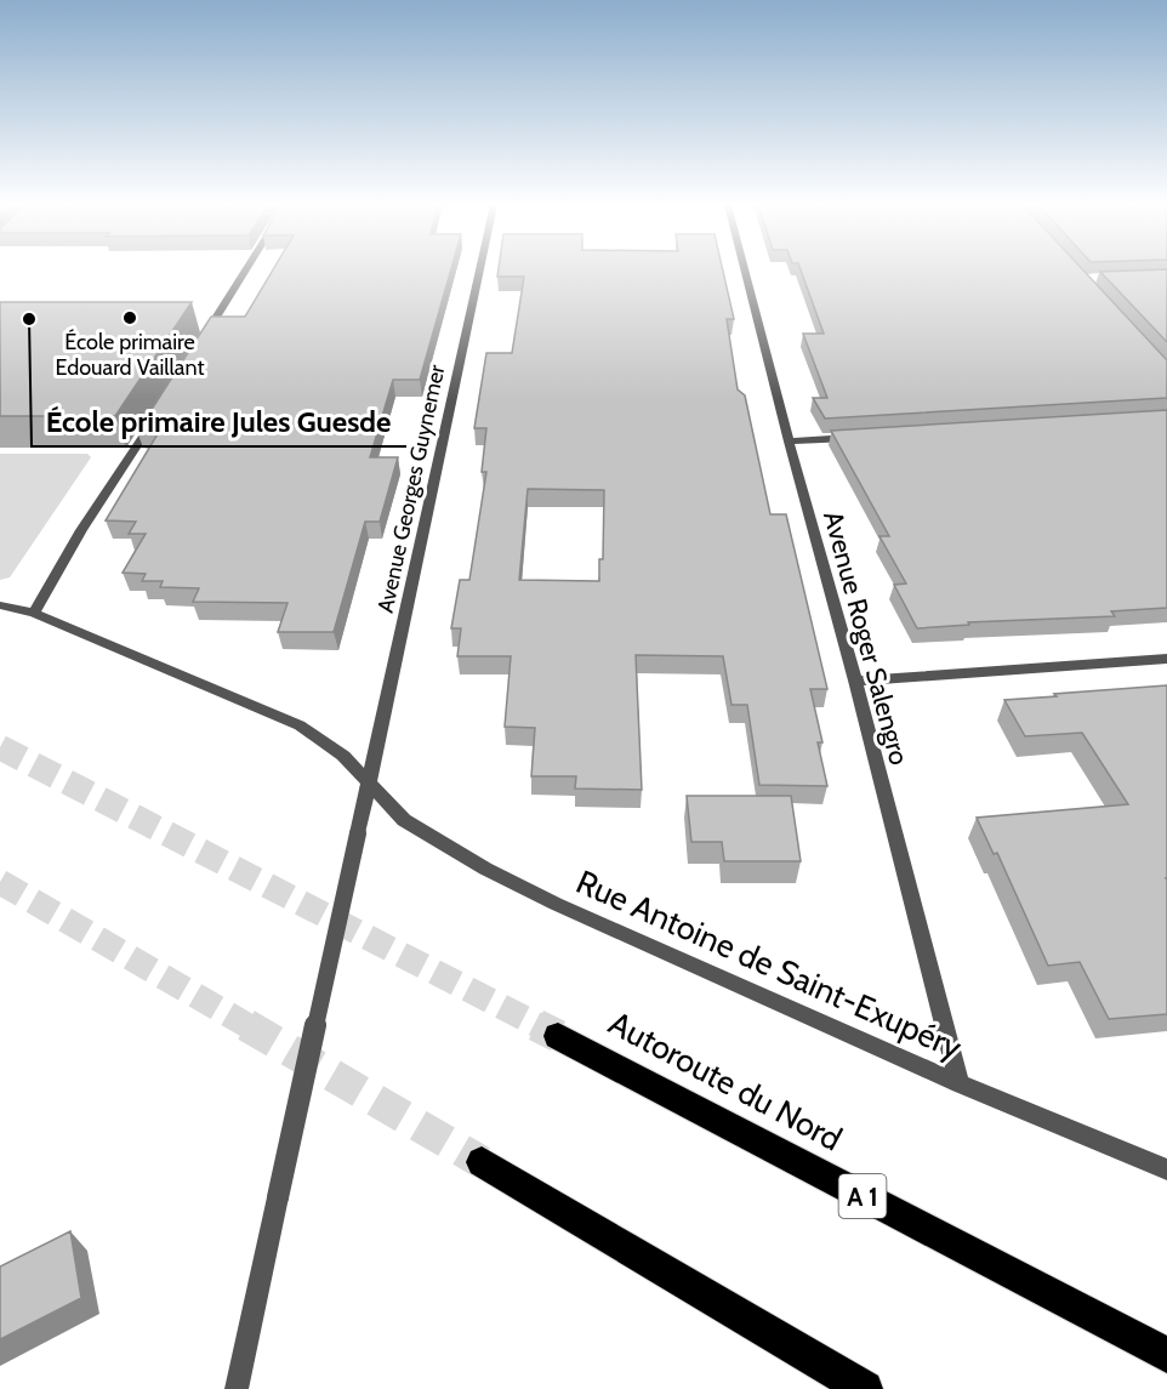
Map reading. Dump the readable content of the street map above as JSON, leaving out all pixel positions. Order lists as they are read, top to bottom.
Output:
{
  "streets": {
    "highway": ["Autoroute du Nord", "A 1"],
    "street": ["Avenue Georges Guynemer", "Avenue Roger Salengro", "Rue Antoine de Saint-Exupéry"]
  },
  "crossings": [
    ["Avenue Georges Guynemer", "Rue Antoine de Saint-Exupéry"],
    ["Avenue Roger Salengro", "Rue Antoine de Saint-Exupéry"]
  ],
  "places": ["École primaire Edouard Vaillant", "École primaire Jules Guesde"]
}
